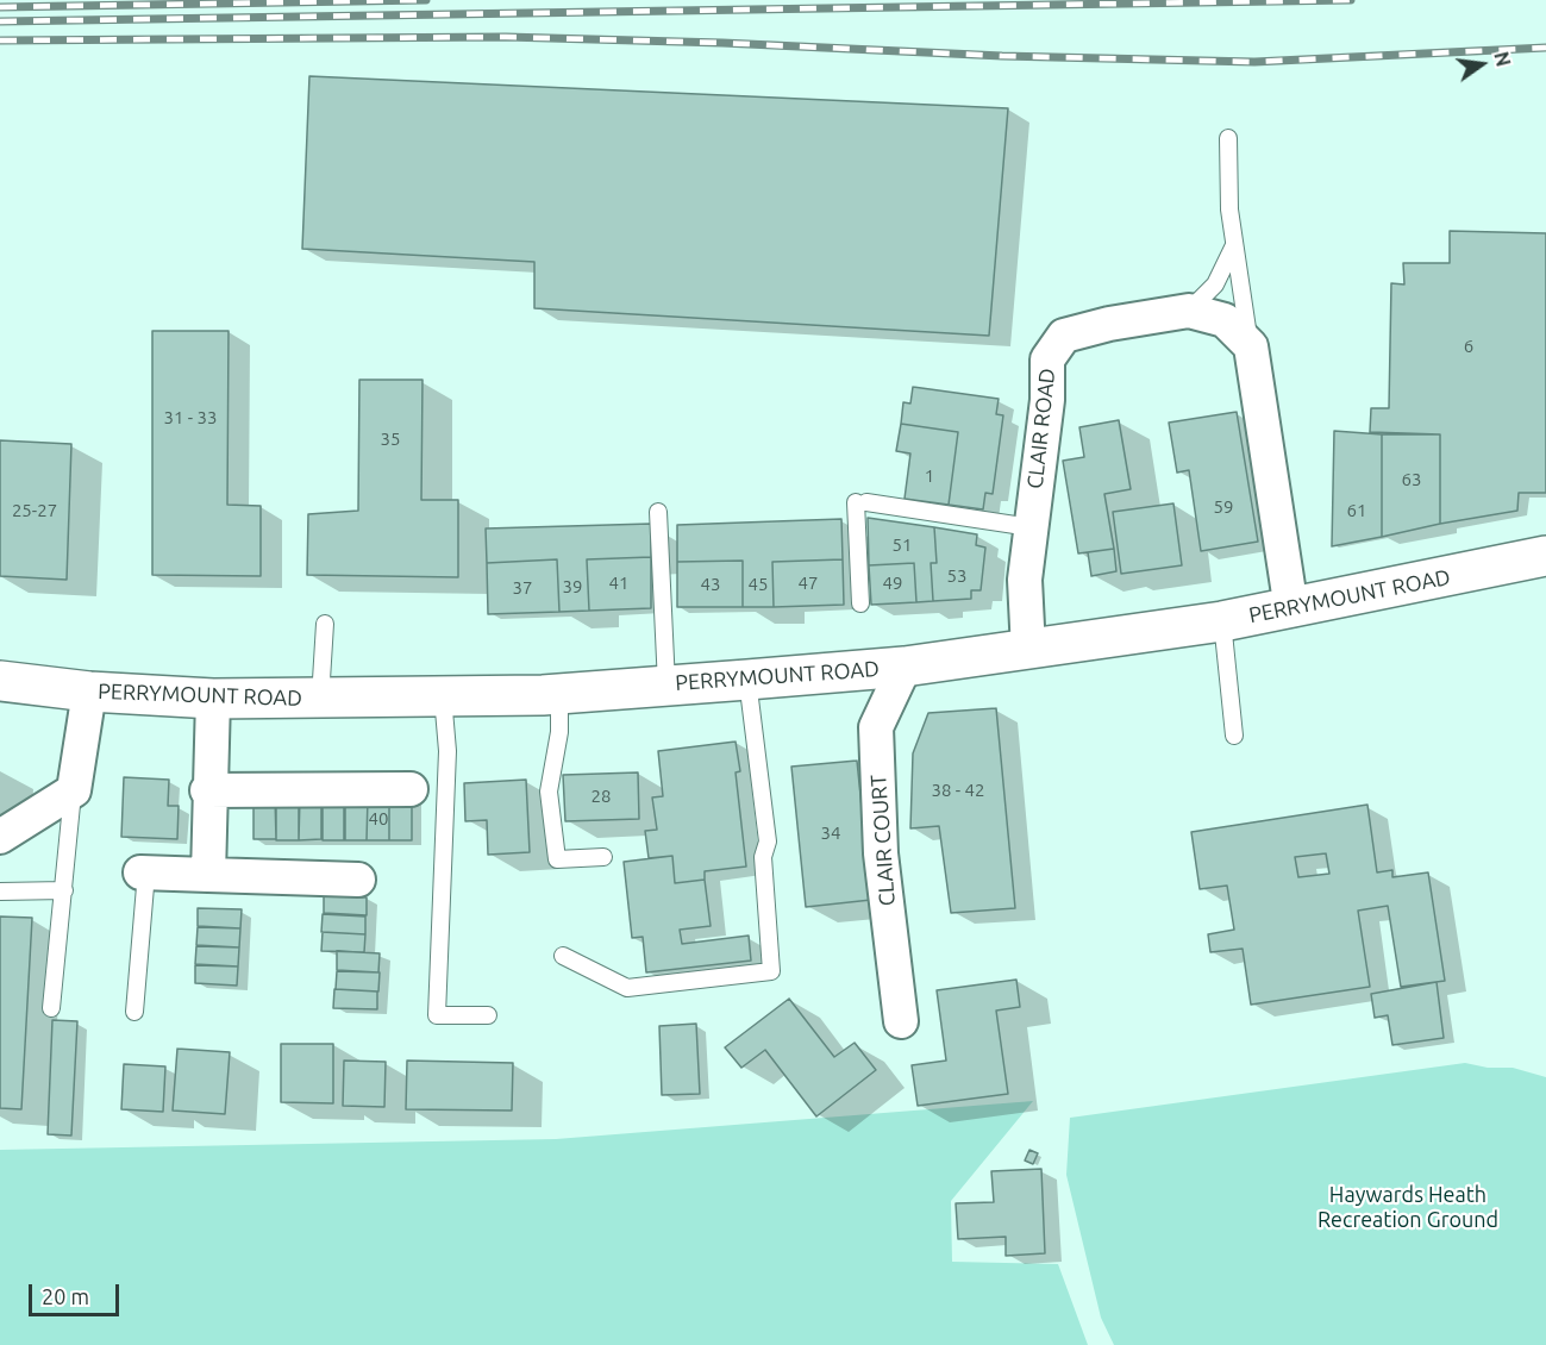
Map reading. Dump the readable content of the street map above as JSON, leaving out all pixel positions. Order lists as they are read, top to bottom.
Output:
{
  "streets": {
    "main road": ["PERRYMOUNT ROAD"],
    "street": ["CLAIR ROAD", "CLAIR COURT"]
  },
  "crossings": [
    ["CLAIR ROAD", "PERRYMOUNT ROAD"],
    ["PERRYMOUNT ROAD", "CLAIR COURT"]
  ],
  "parks": ["Haywards Heath Recreation Ground"],
  "house_numbers": [
    "6",
    "31 - 33",
    "35",
    "1",
    "63",
    "59",
    "25-27",
    "61",
    "51",
    "53",
    "41",
    "47",
    "49",
    "43",
    "45",
    "39",
    "37",
    "38 - 42",
    "28",
    "40",
    "34"
  ],
  "scale_bar": "20 m",
  "north": "right"
}
